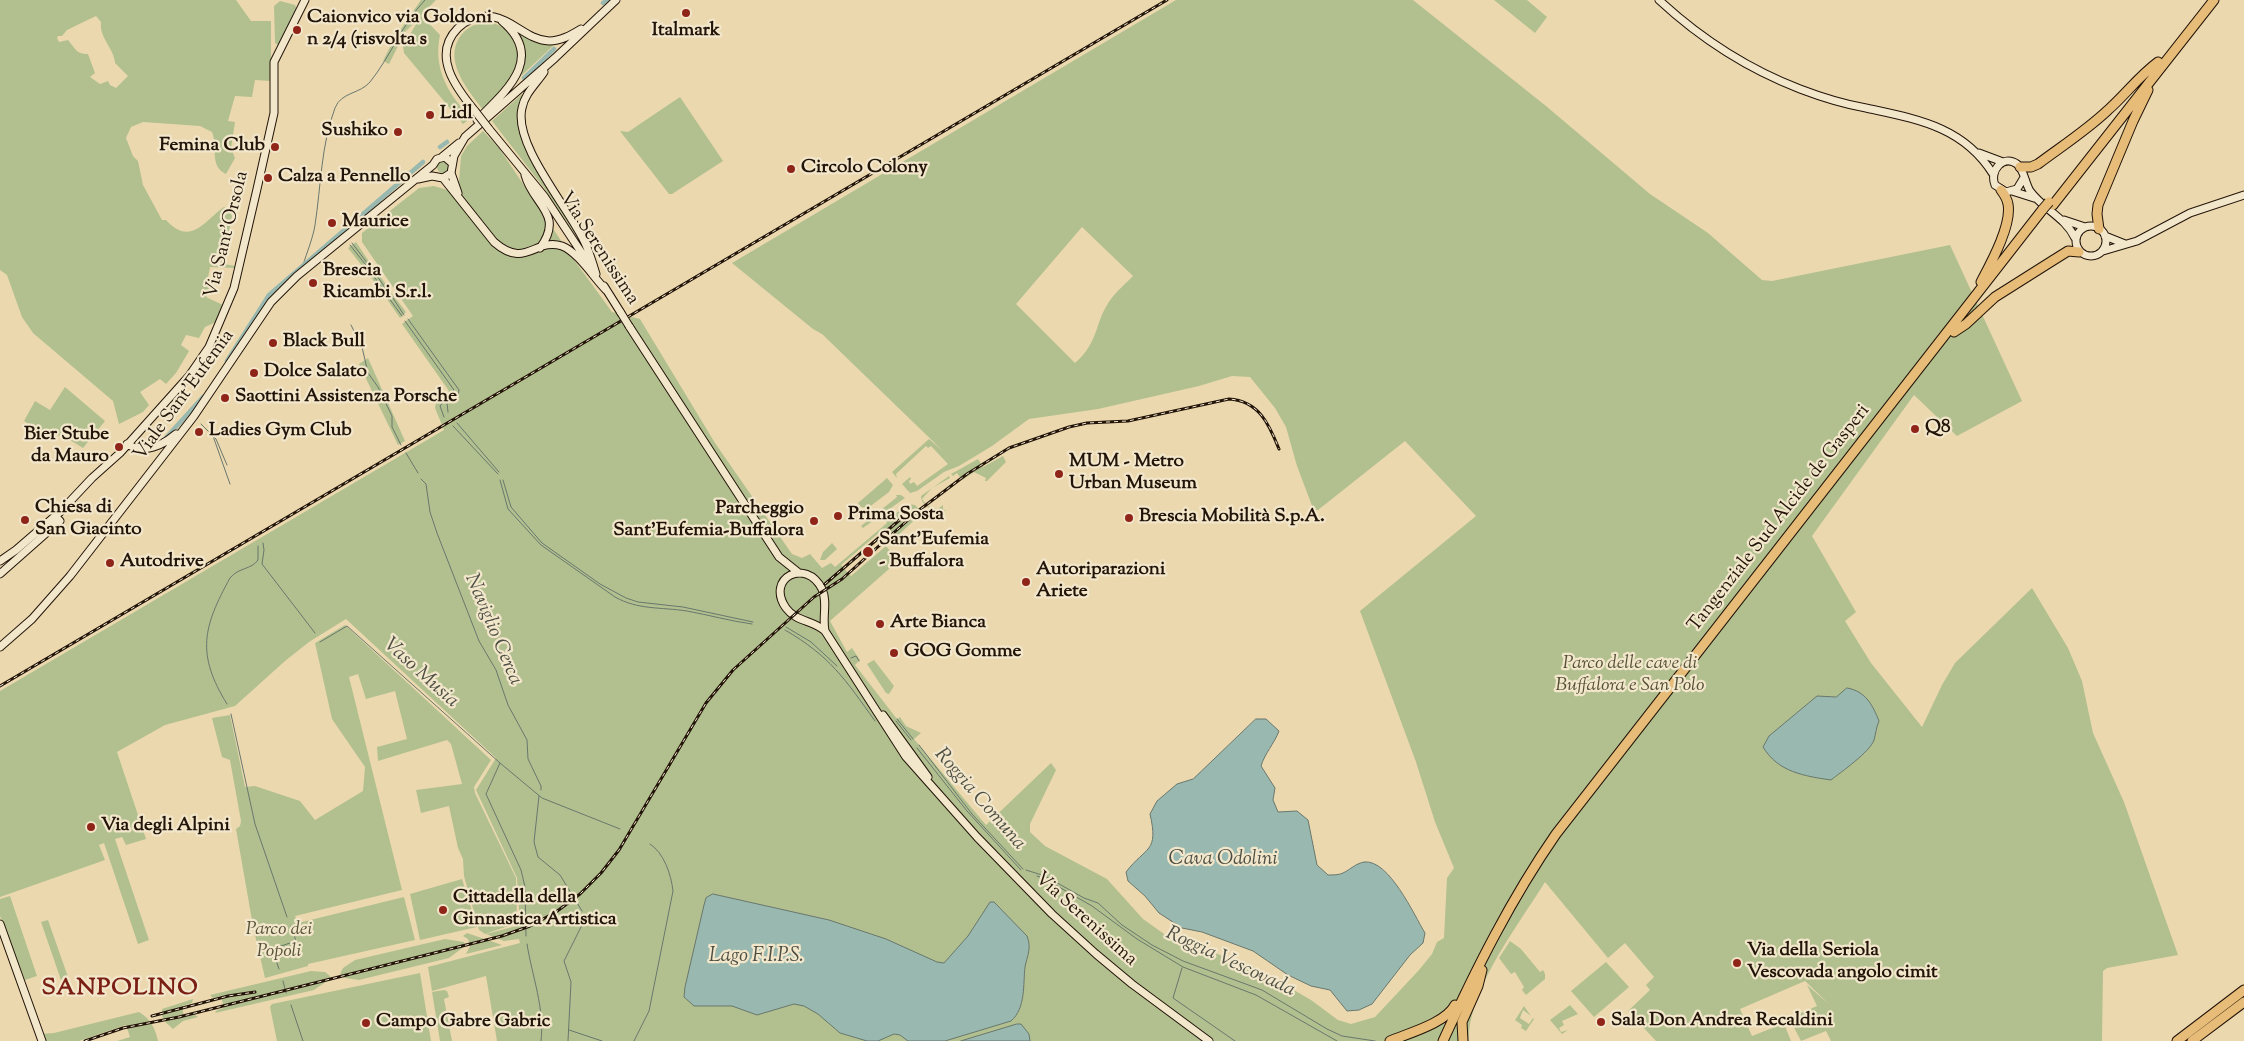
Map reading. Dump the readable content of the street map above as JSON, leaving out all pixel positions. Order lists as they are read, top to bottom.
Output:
{
  "streets": {
    "highway": ["Tangenziale Sud Alcide de Gasperi"],
    "main road": ["Via Sant'Orsola", "Via Serenissima", "Viale Sant'Eufemia"]
  },
  "districts": ["SANPOLINO"],
  "water": [
    "Naviglio Cerca",
    "Vaso Musia",
    "Roggia Comuna",
    "Cava Odolini",
    "Lago F.I.P.S.",
    "Roggia Vescovada"
  ],
  "parks": ["Parco delle cave di Buffalora e San Polo", "Parco dei Popoli"],
  "places": [
    "Italmark",
    "Caionvico via Goldoni n 2/4 (risvolta s",
    "Lidl",
    "Sushiko",
    "Femina Club",
    "Circolo Colony",
    "Calza a Pennello",
    "Maurice",
    "Brescia Ricambi S.r.l.",
    "Black Bull",
    "Dolce Salato",
    "Saottini Assistenza Porsche",
    "Q8",
    "Ladies Gym Club",
    "Bier Stube da Mauro",
    "MUM - Metro Urban Museum",
    "Prima Sosta",
    "Brescia Mobilità S.p.A.",
    "Chiesa di San Giacinto",
    "Parcheggio Sant'Eufemia-Buffalora",
    "Sant'Eufemia - Buffalora",
    "Autodrive",
    "Autoriparazioni Ariete",
    "Arte Bianca",
    "GOG Gomme",
    "Via degli Alpini",
    "Cittadella della Ginnastica Artistica",
    "Via della Seriola Vescovada angolo cimit",
    "Sala Don Andrea Recaldini",
    "Campo Gabre Gabric"
  ]
}
